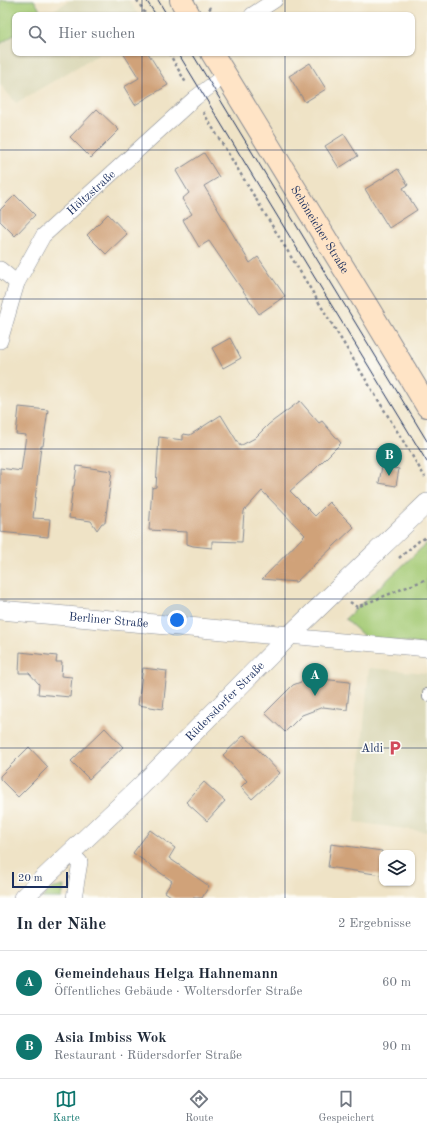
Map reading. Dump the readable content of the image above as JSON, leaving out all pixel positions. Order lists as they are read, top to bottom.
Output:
{
  "streets": {
    "main road": ["Schöneicher Straße"],
    "street": ["Höltzstraße", "Berliner Straße", "Rüdersdorfer Straße"]
  },
  "crossings": [
    ["Höltzstraße", "Schöneicher Straße"],
    ["Berliner Straße", "Rüdersdorfer Straße"]
  ],
  "places": {
    "parking": ["Aldi"]
  },
  "scale_bar": "20 m",
  "page": {
    "search": "Hier suchen",
    "pins": ["B", "A"],
    "scale": "20 m",
    "heading": ["In der Nähe", "2 Ergebnisse"],
    "list": [
      {
        "mark": "A",
        "name": "Gemeindehaus Helga Hahnemann",
        "note": "Öffentliches Gebäude · Woltersdorfer Straße",
        "value": "60 m"
      },
      {
        "mark": "B",
        "name": "Asia Imbiss Wok",
        "note": "Restaurant · Rüdersdorfer Straße",
        "value": "90 m"
      }
    ],
    "nav": ["Karte", "Route", "Gespeichert"]
  }
}
